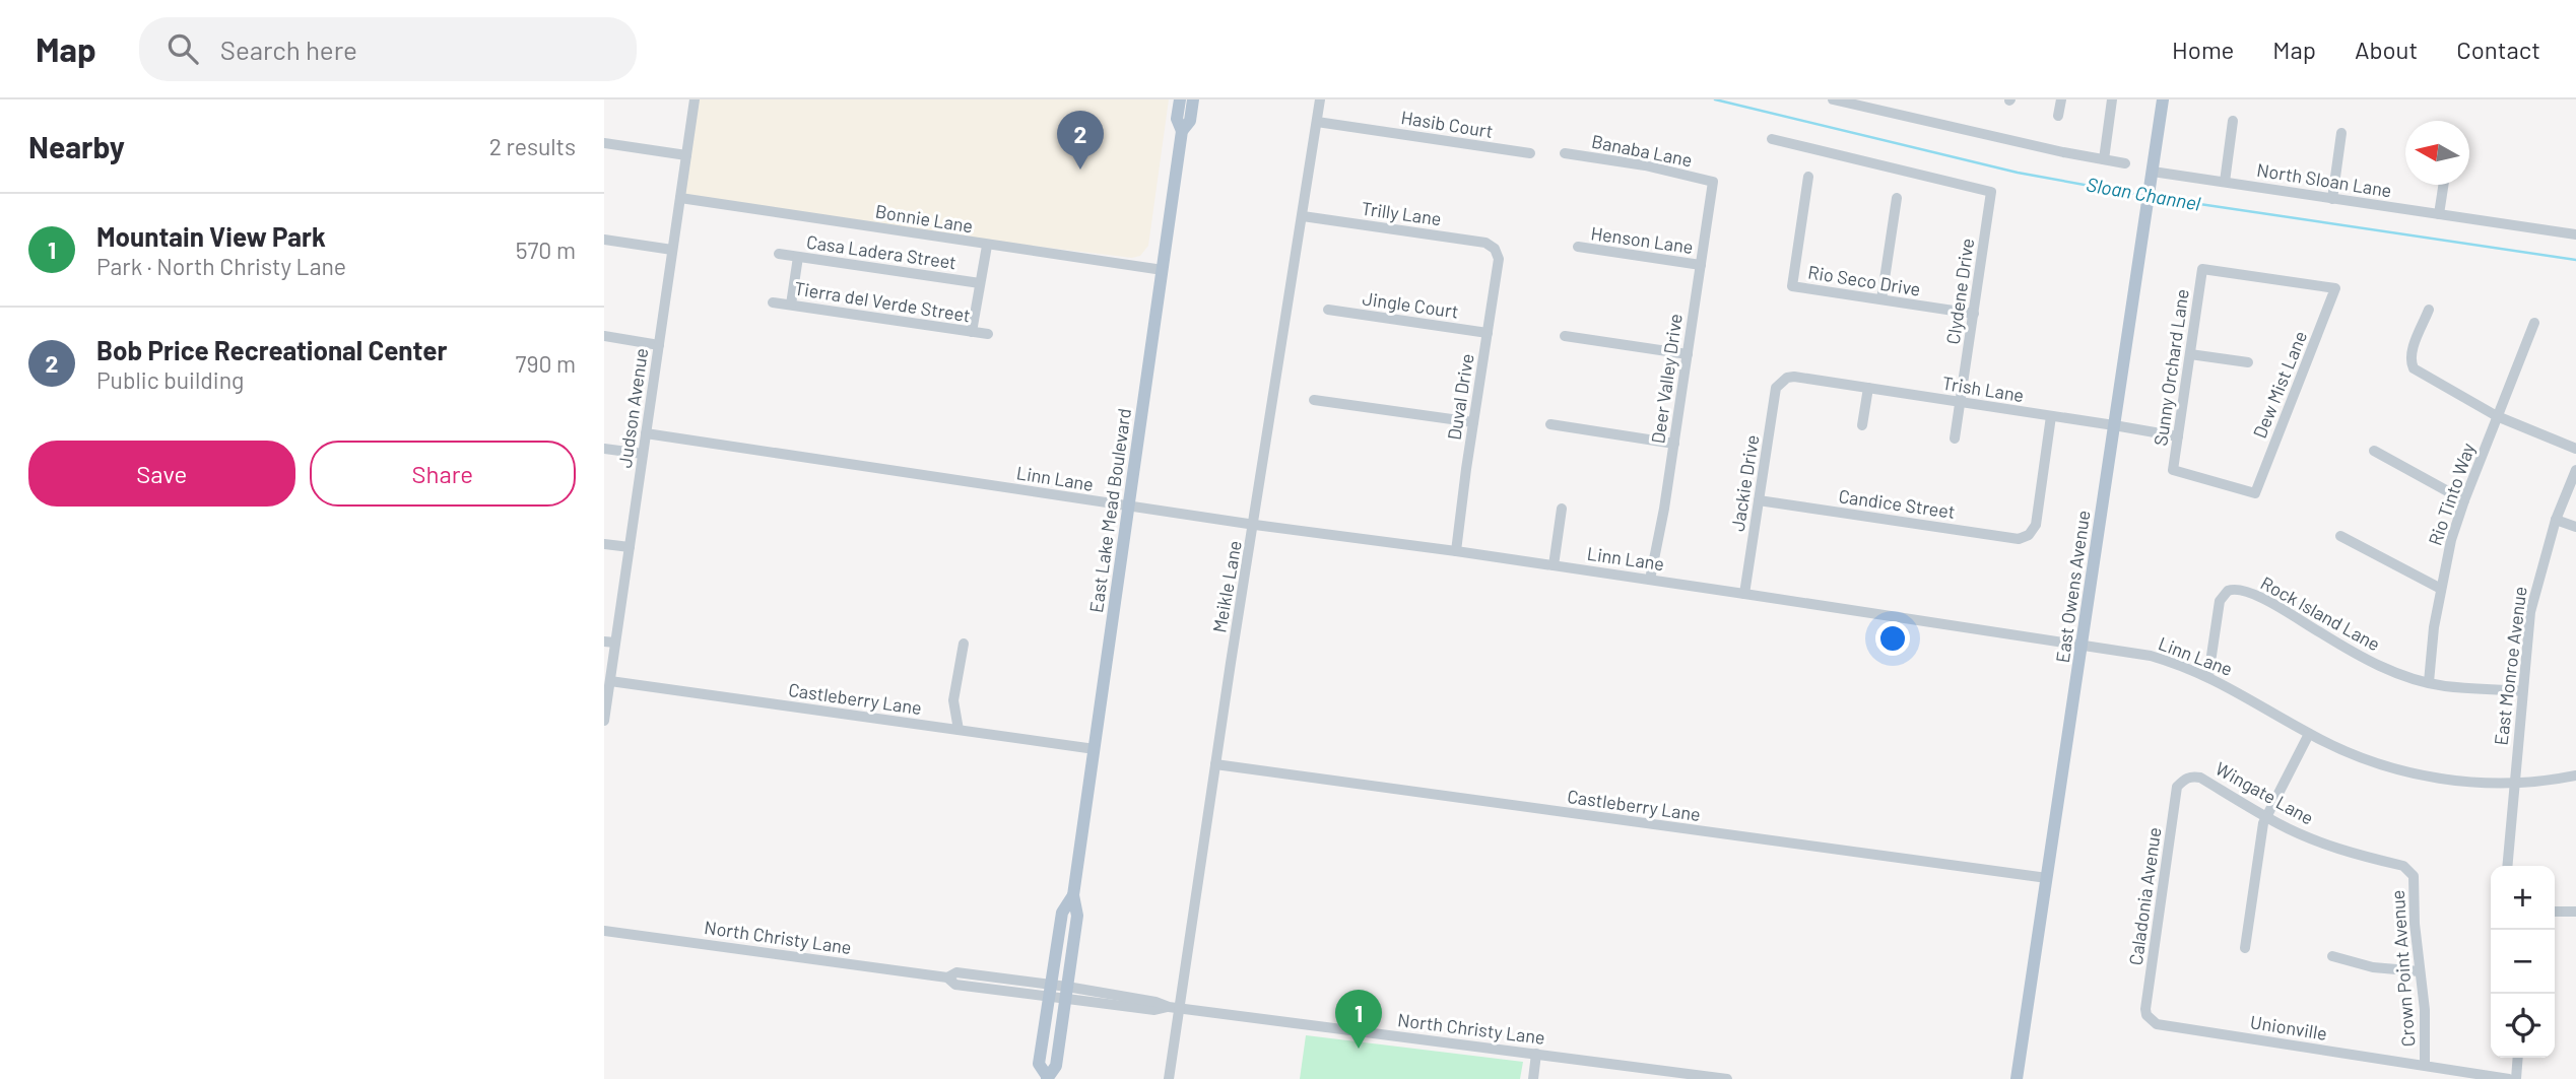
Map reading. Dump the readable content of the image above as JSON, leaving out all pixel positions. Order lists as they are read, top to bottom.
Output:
{
  "streets": {
    "main road": ["East Lake Mead Boulevard", "East Owens Avenue"],
    "street": [
      "Hasib Court",
      "Banaba Lane",
      "North Sloan Lane",
      "Trilly Lane",
      "Bonnie Lane",
      "Henson Lane",
      "Casa Ladera Street",
      "Rio Seco Drive",
      "Clydene Drive",
      "Tierra del Verde Street",
      "Jingle Court",
      "Sunny Orchard Lane",
      "Deer Valley Drive",
      "Dew Mist Lane",
      "Trish Lane",
      "Duval Drive",
      "Judson Avenue",
      "Linn Lane",
      "Jackie Drive",
      "Rio Tinto Way",
      "Candice Street",
      "Meikle Lane",
      "Rock Island Lane",
      "East Monroe Avenue",
      "Castleberry Lane",
      "Wingate Lane",
      "Caladonia Avenue",
      "North Christy Lane",
      "Crown Point Avenue",
      "Unionville"
    ]
  },
  "crossings": [
    ["Hasib Court", "Meikle Lane"],
    ["Banaba Lane", "Deer Valley Drive"],
    ["North Sloan Lane", "East Owens Avenue"],
    ["Trilly Lane", "Duval Drive"],
    ["Trilly Lane", "Meikle Lane"],
    ["Bonnie Lane", "Judson Avenue"],
    ["Bonnie Lane", "East Lake Mead Boulevard"],
    ["Henson Lane", "Deer Valley Drive"],
    ["Rio Seco Drive", "Clydene Drive"],
    ["Clydene Drive", "Trish Lane"],
    ["Jingle Court", "Duval Drive"],
    ["Sunny Orchard Lane", "Dew Mist Lane"],
    ["Sunny Orchard Lane", "Trish Lane"],
    ["Deer Valley Drive", "Linn Lane"],
    ["Trish Lane", "Jackie Drive"],
    ["Trish Lane", "Candice Street"],
    ["Trish Lane", "East Owens Avenue"],
    ["Duval Drive", "Linn Lane"],
    ["Judson Avenue", "Linn Lane"],
    ["Judson Avenue", "Castleberry Lane"],
    ["Linn Lane", "Jackie Drive"],
    ["Linn Lane", "East Lake Mead Boulevard"],
    ["Linn Lane", "Meikle Lane"],
    ["Linn Lane", "East Owens Avenue"],
    ["Linn Lane", "Rock Island Lane"],
    ["Linn Lane", "East Monroe Avenue"],
    ["Jackie Drive", "Candice Street"],
    ["Rio Tinto Way", "Rock Island Lane"],
    ["East Lake Mead Boulevard", "Castleberry Lane"],
    ["East Lake Mead Boulevard", "North Christy Lane"],
    ["Meikle Lane", "Castleberry Lane"],
    ["Meikle Lane", "North Christy Lane"],
    ["East Owens Avenue", "Castleberry Lane"],
    ["Rock Island Lane", "East Monroe Avenue"],
    ["Wingate Lane", "Caladonia Avenue"],
    ["Wingate Lane", "Crown Point Avenue"],
    ["Caladonia Avenue", "Unionville"],
    ["Crown Point Avenue", "Unionville"]
  ],
  "water": ["Sloan Channel"],
  "north": "left",
  "page": {
    "header": "Map",
    "search": "Search here",
    "nav": [
      "Home",
      "Map",
      "About",
      "Contact"
    ],
    "heading": ["Nearby", "2 results"],
    "pins": ["2", "1"],
    "list": [
      {
        "mark": "1",
        "name": "Mountain View Park",
        "note": "Park · North Christy Lane",
        "value": "570 m"
      },
      {
        "mark": "2",
        "name": "Bob Price Recreational Center",
        "note": "Public building",
        "value": "790 m"
      }
    ],
    "buttons": ["Save", "Share"],
    "map_buttons": ["+", "−"]
  }
}
